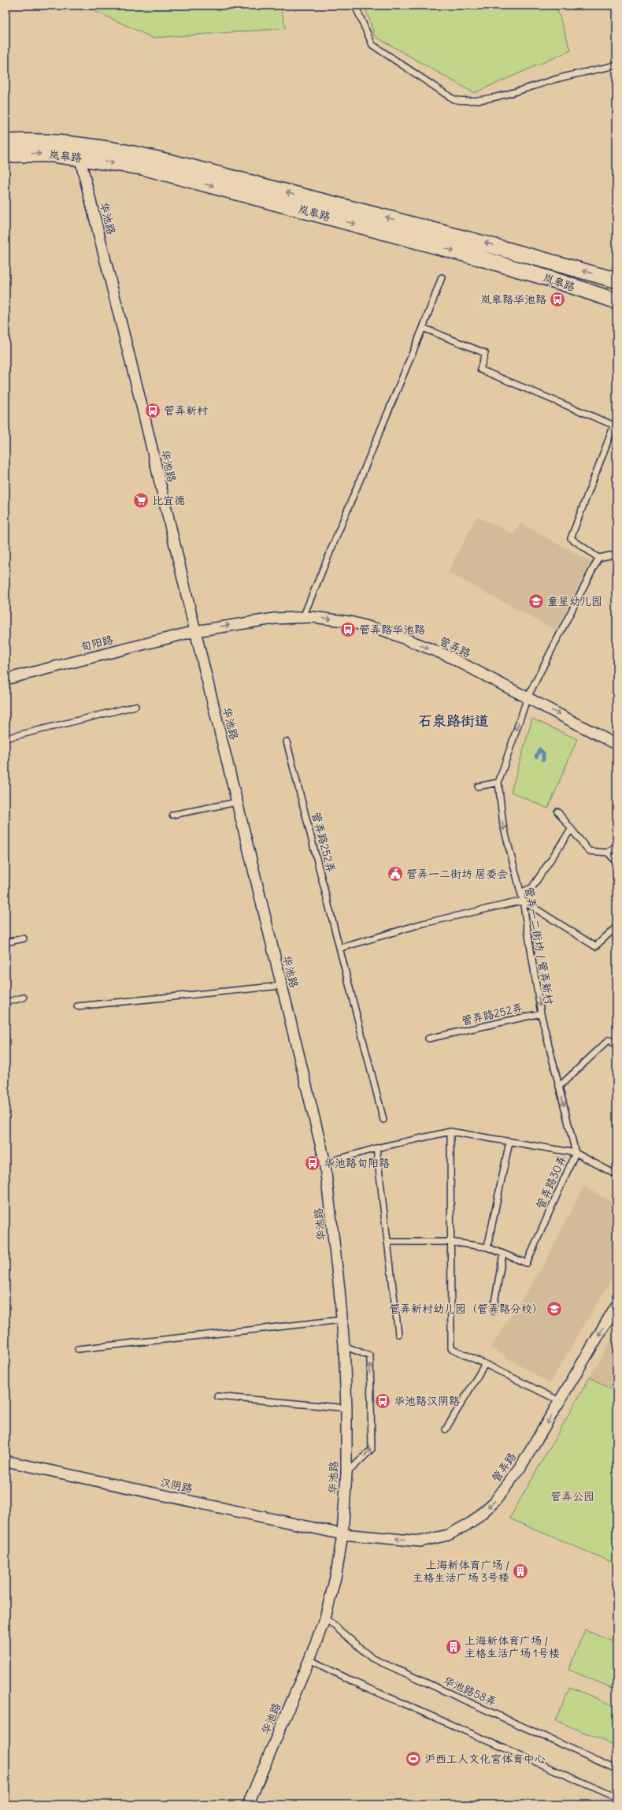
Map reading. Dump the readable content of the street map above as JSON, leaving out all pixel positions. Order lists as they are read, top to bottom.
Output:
{
  "streets": {
    "main road": ["岚皋路"],
    "street": [
      "华池路",
      "旬阳路",
      "管弄路",
      "汉阴路"
    ],
    "lane": [
      "管弄路252弄",
      "管弄一二街坊 / 管弄新村",
      "管弄路30弄",
      "华池路58弄"
    ]
  },
  "crossings": [
    ["岚皋路", "华池路"],
    ["华池路", "旬阳路"],
    ["华池路", "管弄路"],
    ["华池路", "管弄路30弄"],
    ["华池路", "汉阴路"],
    ["华池路", "华池路58弄"],
    ["旬阳路", "管弄路"],
    ["管弄路", "管弄一二街坊 / 管弄新村"],
    ["管弄路", "汉阴路"],
    ["管弄路252弄", "管弄一二街坊 / 管弄新村"],
    ["管弄一二街坊 / 管弄新村", "管弄路30弄"]
  ],
  "one_way": ["管弄一二街坊 / 管弄新村"],
  "districts": ["石泉路街道"],
  "parks": ["管弄公园"],
  "places": {
    "bus stop": [
      "岚皋路华池路",
      "管弄新村",
      "管弄路华池路",
      "华池路旬阳路",
      "华池路汉阴路"
    ],
    "supermarket": ["比宜德"],
    "school or university": ["童星幼儿园", "管弄新村幼儿园（管弄路分校）"],
    "public building": ["管弄一二街坊 居委会"],
    "building": ["上海新体育广场 / 主格生活广场 3号楼", "上海新体育广场 / 主格生活广场 1号楼"],
    "sports": ["沪西工人文化宫体育中心"]
  }
}
